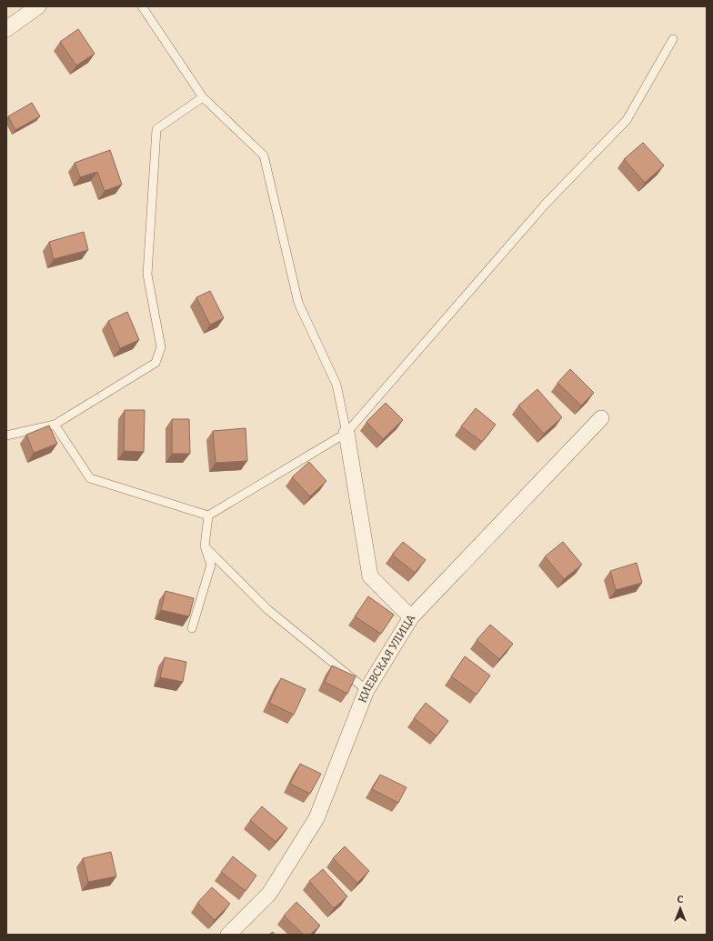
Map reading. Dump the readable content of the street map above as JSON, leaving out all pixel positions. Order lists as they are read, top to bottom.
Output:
{
  "streets": {
    "street": ["КИЕВСКАЯ УЛИЦА"]
  },
  "north": "top"
}
